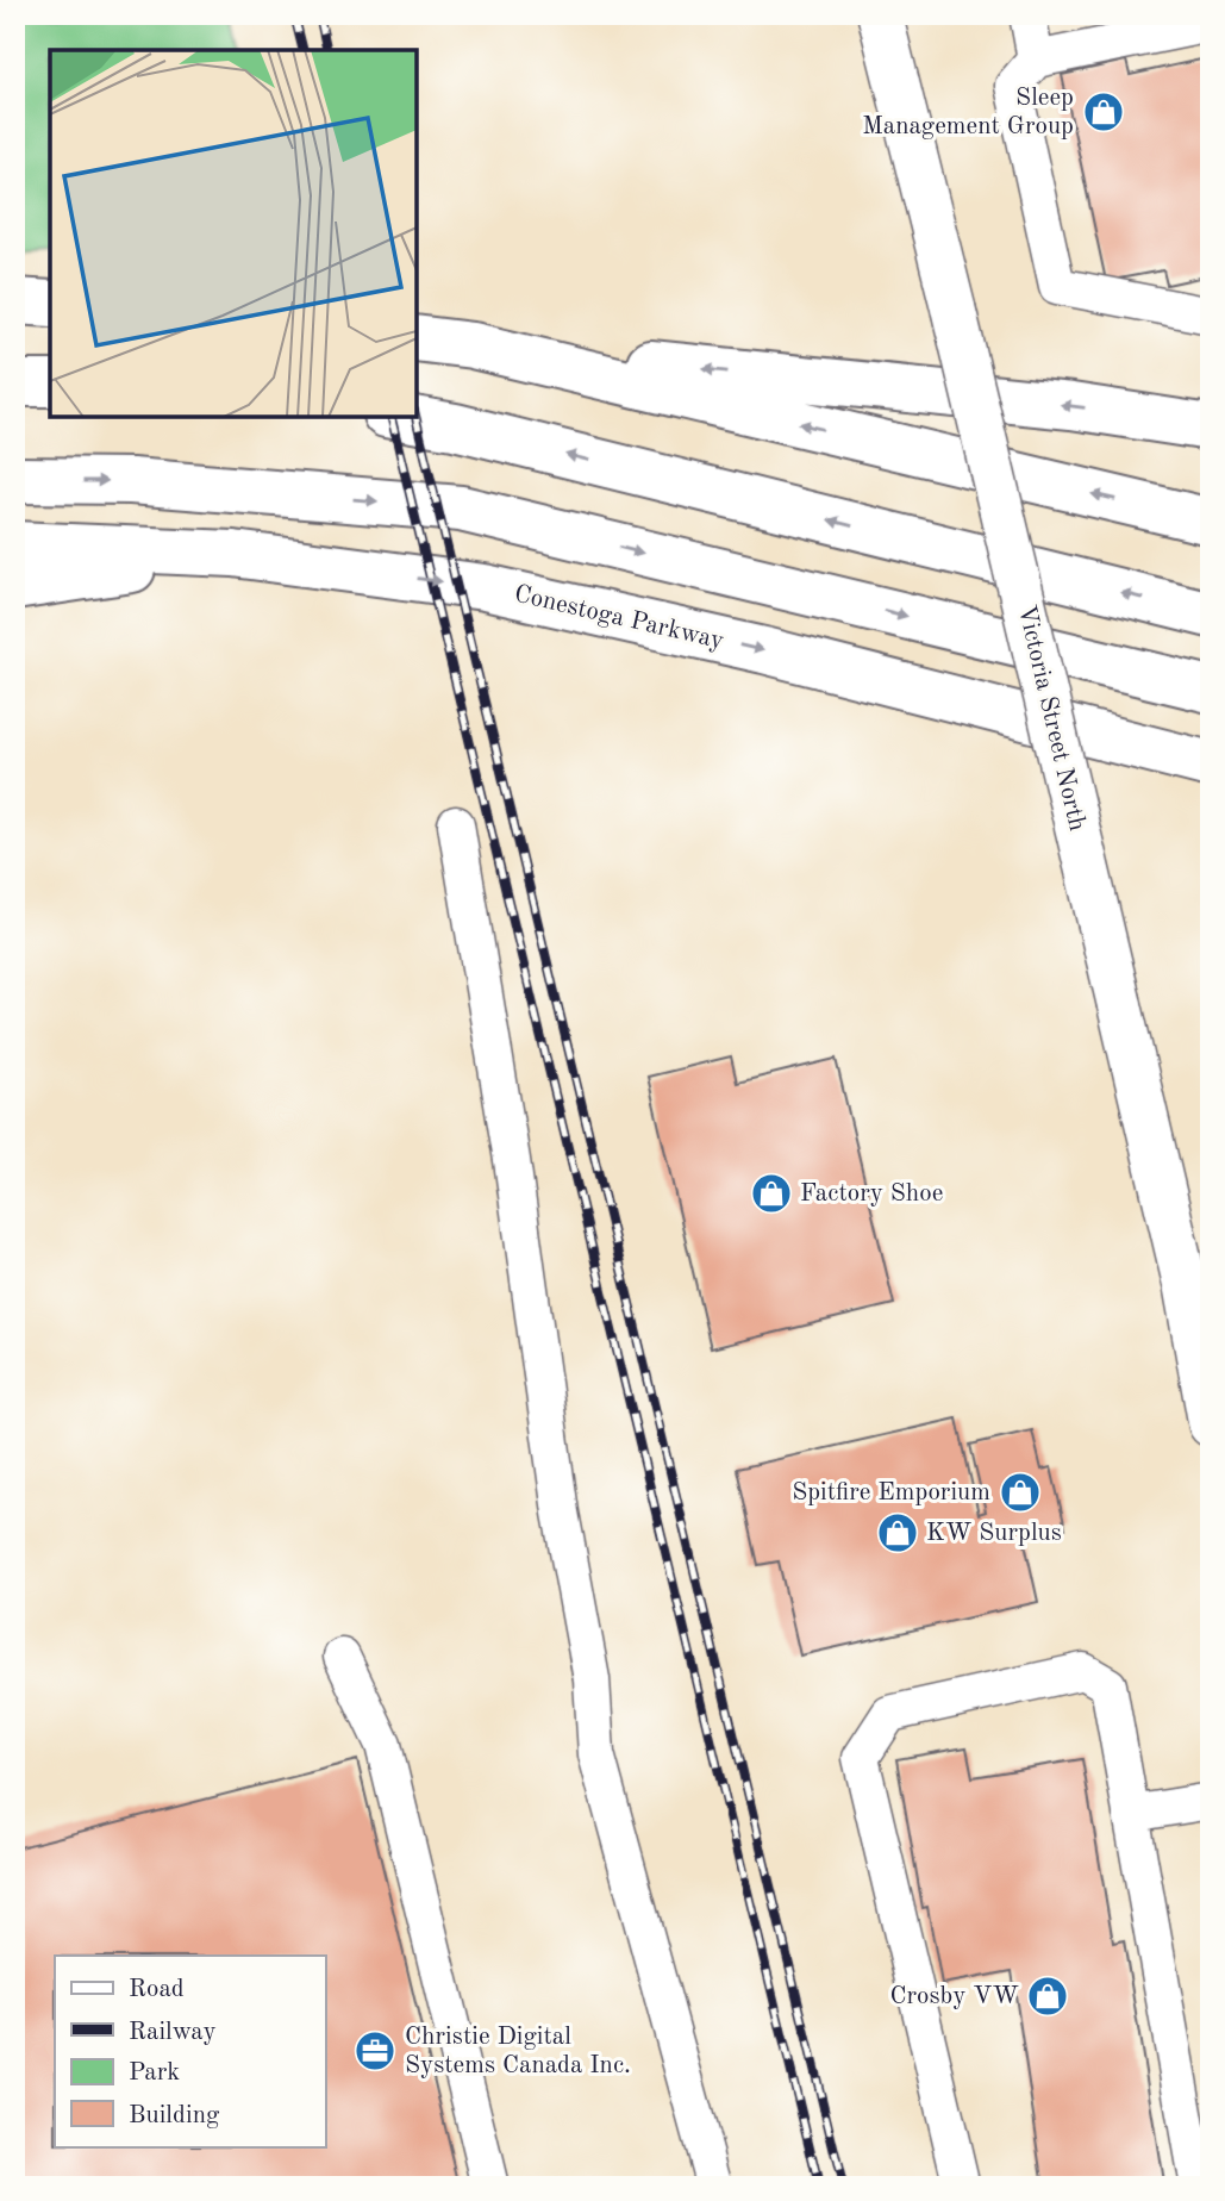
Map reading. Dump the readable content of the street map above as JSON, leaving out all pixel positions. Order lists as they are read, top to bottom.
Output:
{
  "streets": {
    "highway": ["Conestoga Parkway"],
    "main road": ["Victoria Street North"]
  },
  "places": {
    "shop": [
      "Sleep Management Group",
      "Factory Shoe",
      "Spitfire Emporium",
      "KW Surplus",
      "Crosby VW"
    ],
    "office": ["Christie Digital Systems Canada Inc."]
  },
  "legend": [
    "Road",
    "Railway",
    "Park",
    "Building"
  ]
}
